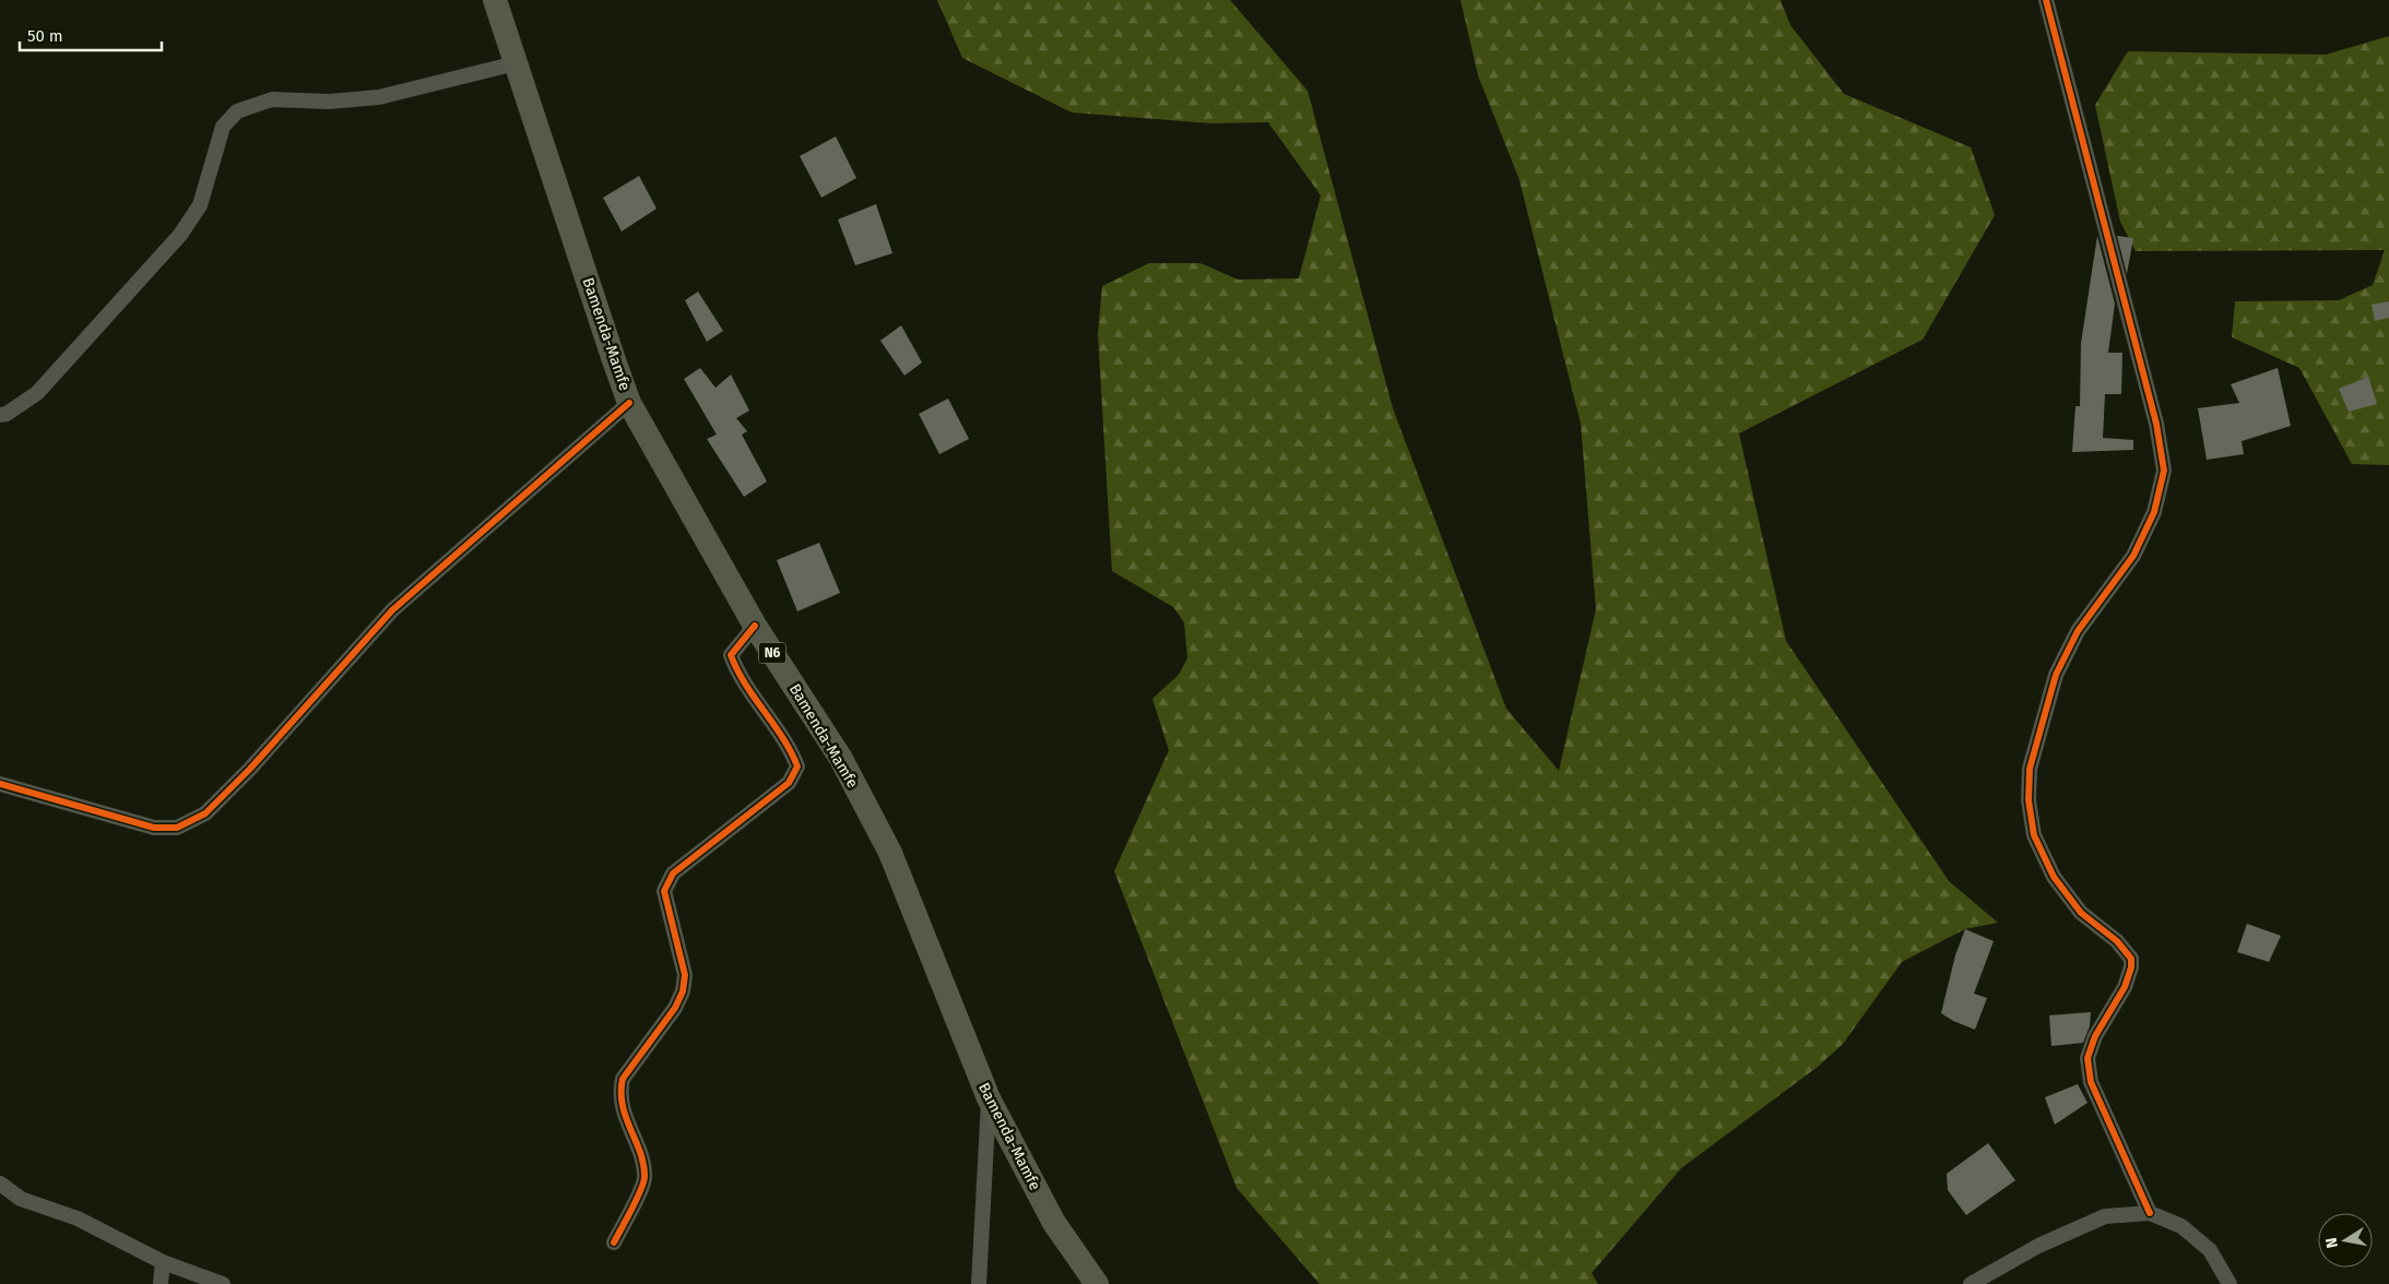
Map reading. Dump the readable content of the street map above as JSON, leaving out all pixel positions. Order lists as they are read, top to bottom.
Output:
{
  "streets": {
    "highway": ["Bamenda-Mamfe", "N6"]
  },
  "scale_bar": "50 m",
  "north": "left"
}
